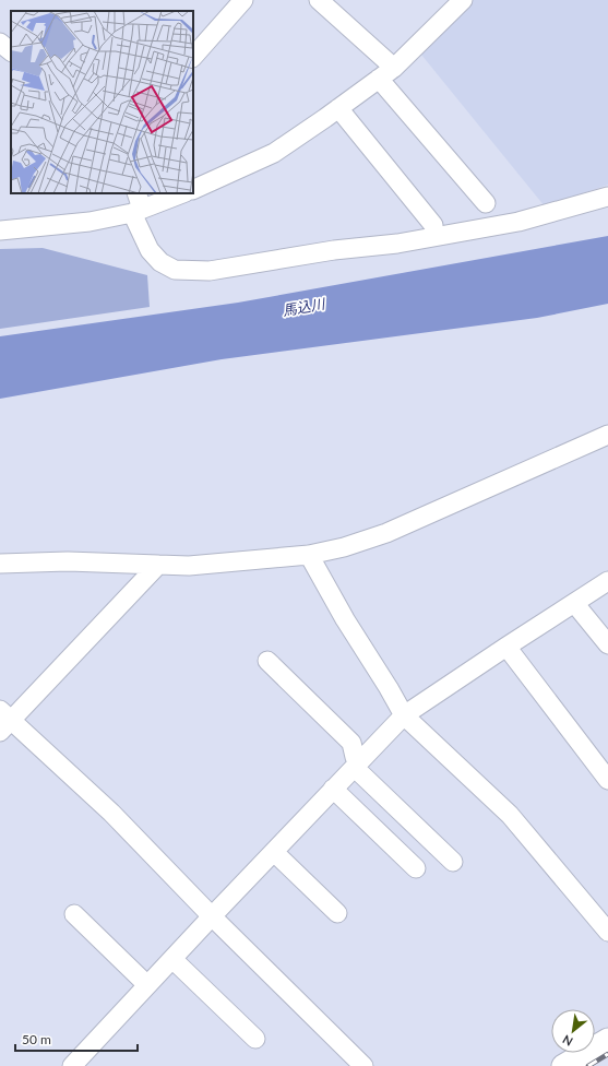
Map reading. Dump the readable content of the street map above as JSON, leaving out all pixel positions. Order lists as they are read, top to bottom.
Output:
{
  "water": ["馬込川"],
  "scale_bar": "50 m",
  "north": "bottom left"
}
